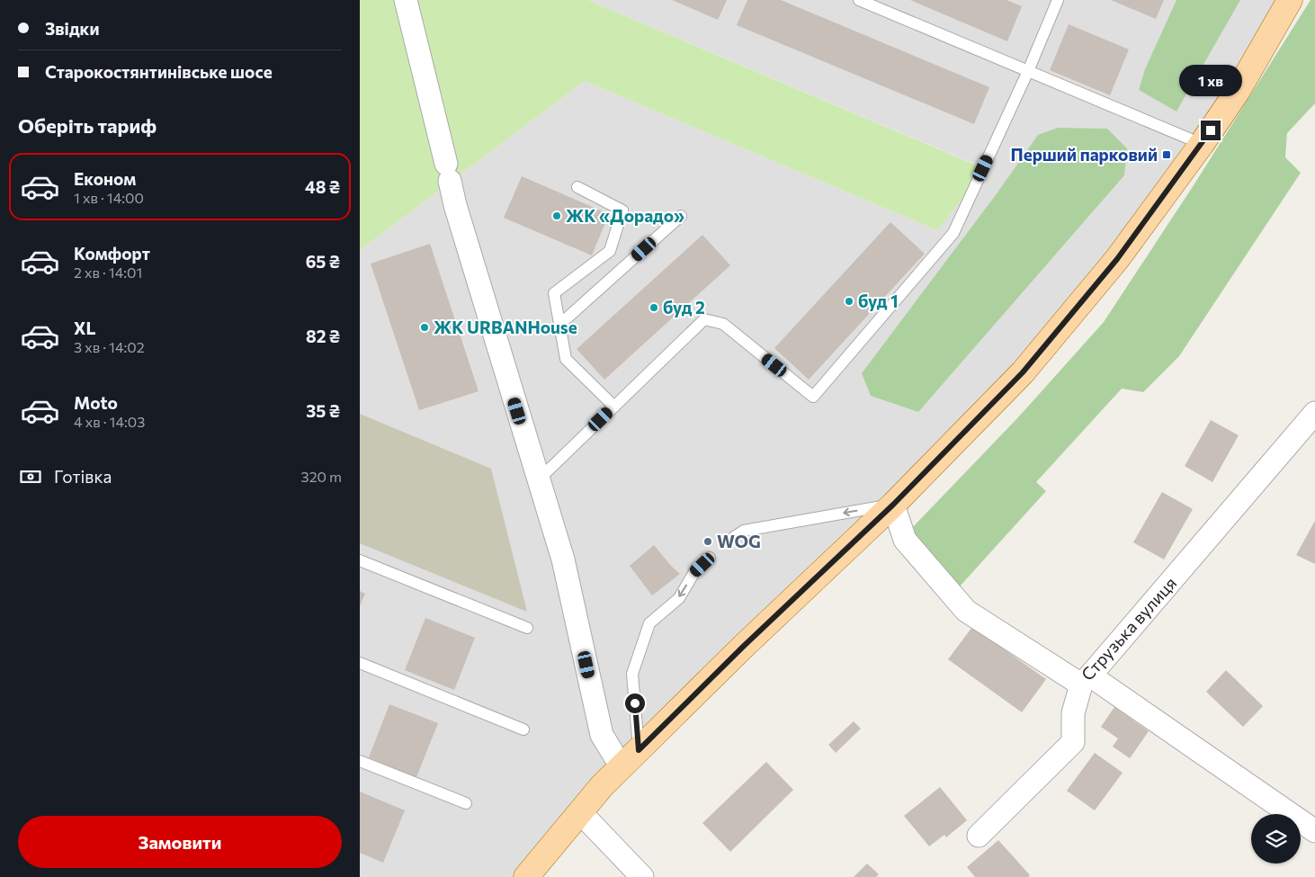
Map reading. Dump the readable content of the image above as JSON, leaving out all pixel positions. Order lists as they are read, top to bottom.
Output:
{
  "streets": {
    "street": ["Струзька вулиця"]
  },
  "places": {
    "transit": ["Перший парковий"],
    "other": [
      "ЖК «Дорадо»",
      "буд 1",
      "буд 2",
      "ЖК URBANHouse",
      "WOG"
    ]
  },
  "page": {
    "banner": ["Звідки", "Старокостянтинівське шосе"],
    "bubble": "1 хв",
    "heading": "Оберіть тариф",
    "list": [
      {
        "name": "Економ",
        "note": "1 хв · 14:00",
        "value": "48 ₴"
      },
      {
        "name": "Комфорт",
        "note": "2 хв · 14:01",
        "value": "65 ₴"
      },
      {
        "name": "XL",
        "note": "3 хв · 14:02",
        "value": "82 ₴"
      },
      {
        "name": "Moto",
        "note": "4 хв · 14:03",
        "value": "35 ₴"
      }
    ],
    "pay": ["Готівка", "320 m"],
    "buttons": "Замовити"
  }
}
